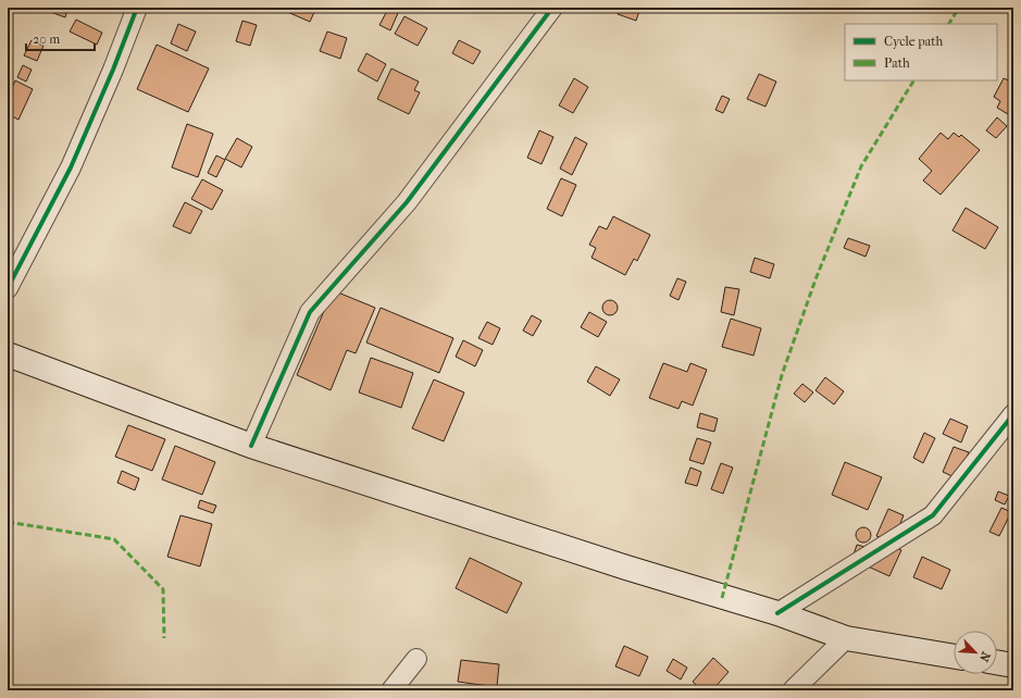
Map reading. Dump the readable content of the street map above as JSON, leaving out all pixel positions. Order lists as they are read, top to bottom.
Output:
{
  "legend": ["Cycle path", "Path"],
  "scale_bar": "20 m",
  "north": "bottom right"
}
